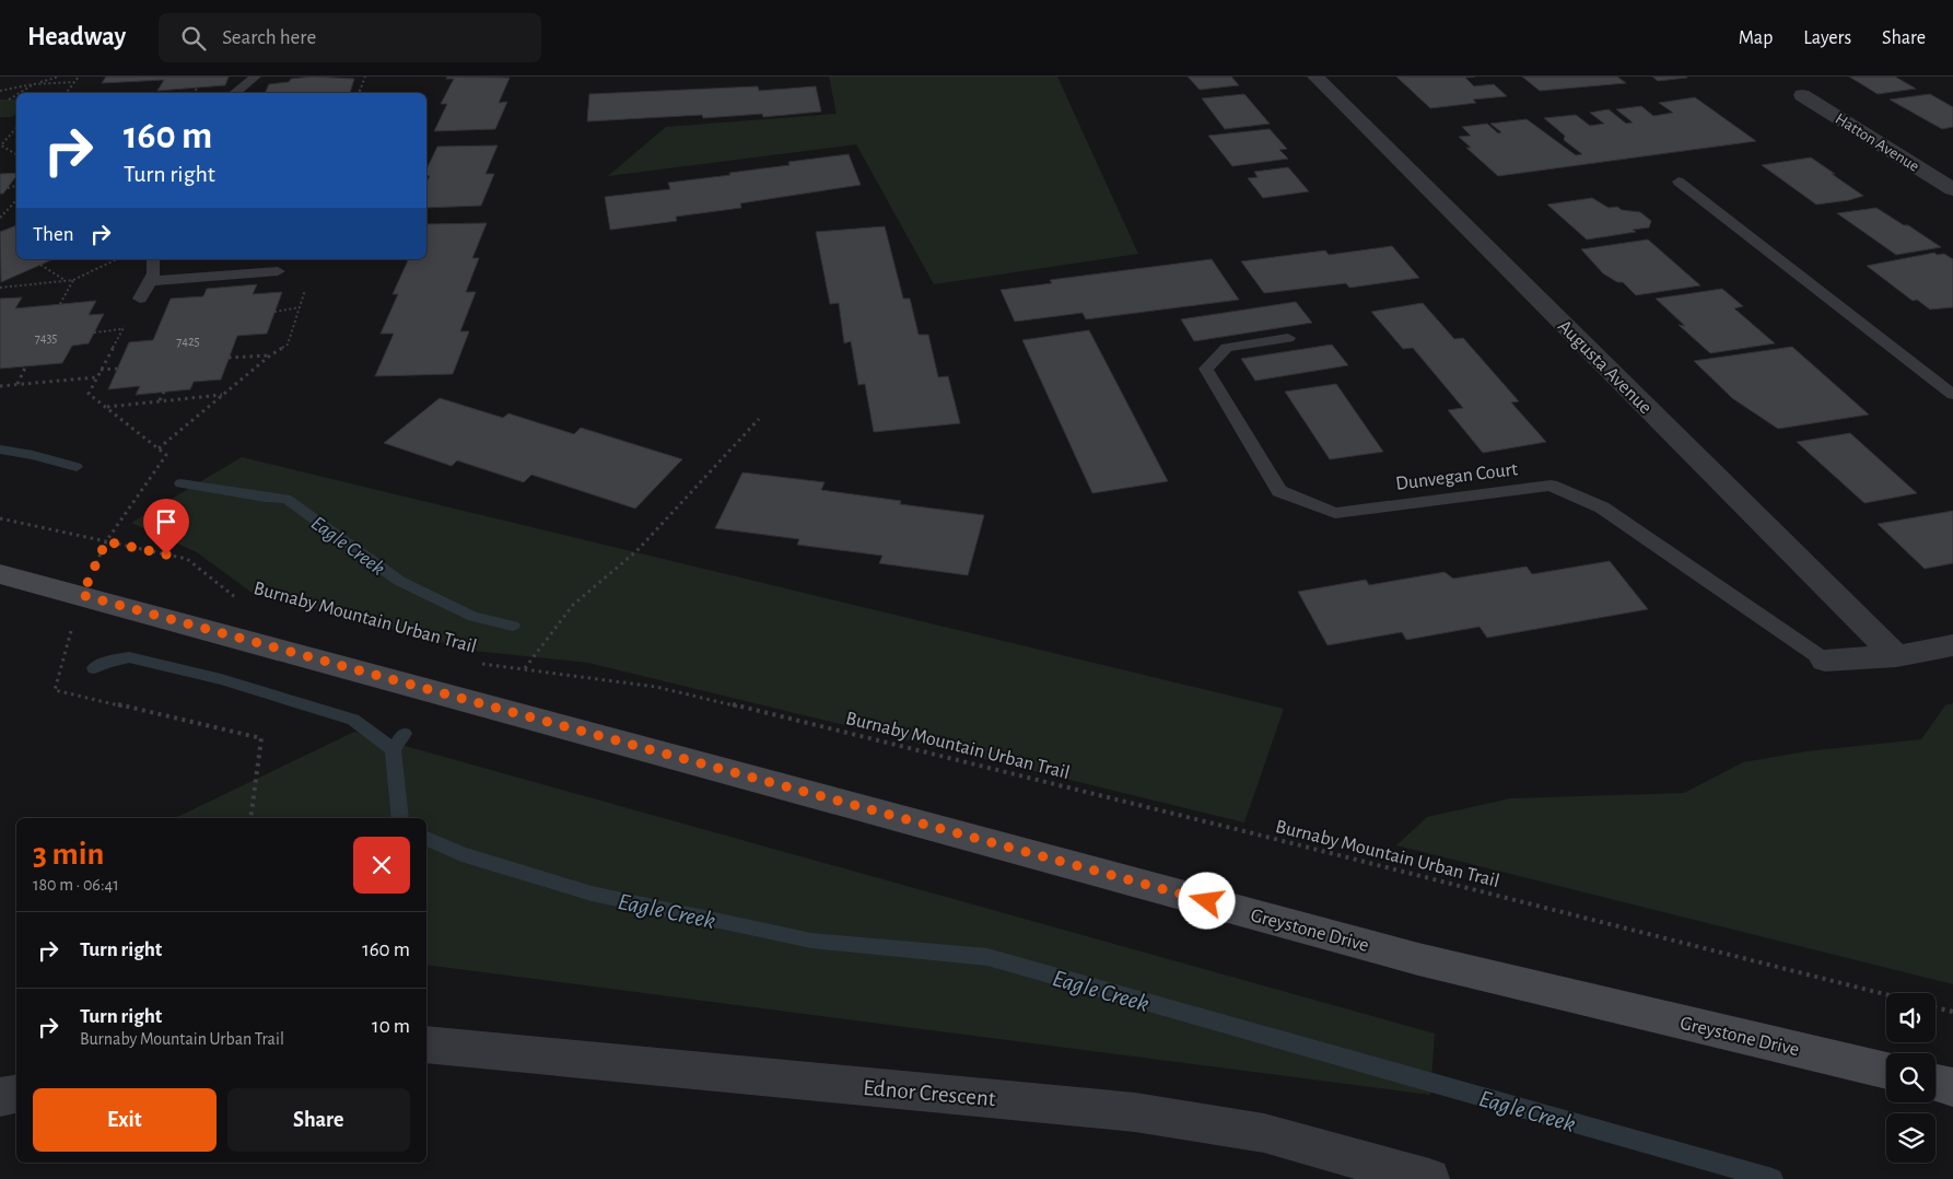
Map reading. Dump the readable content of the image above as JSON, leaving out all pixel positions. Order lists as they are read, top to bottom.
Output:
{
  "streets": {
    "street": [
      "Hatton Avenue",
      "Augusta Avenue",
      "Greystone Drive",
      "Ednor Crescent"
    ],
    "lane": ["Dunvegan Court"],
    "path": ["Burnaby Mountain Urban Trail"]
  },
  "water": ["Eagle Creek"],
  "house_numbers": ["7435", "7425"],
  "page": {
    "header": "Headway",
    "search": "Search here",
    "nav": ["Map", "Layers", "Share"],
    "turn": ["160 m", "Turn right"],
    "then": "Then",
    "heading": ["3 min", "180 m · 06:41"],
    "list": [
      {
        "name": "Turn right",
        "value": "160 m"
      },
      {
        "name": "Turn right",
        "note": "Burnaby Mountain Urban Trail",
        "value": "10 m"
      }
    ],
    "buttons": ["Exit", "Share"]
  }
}
